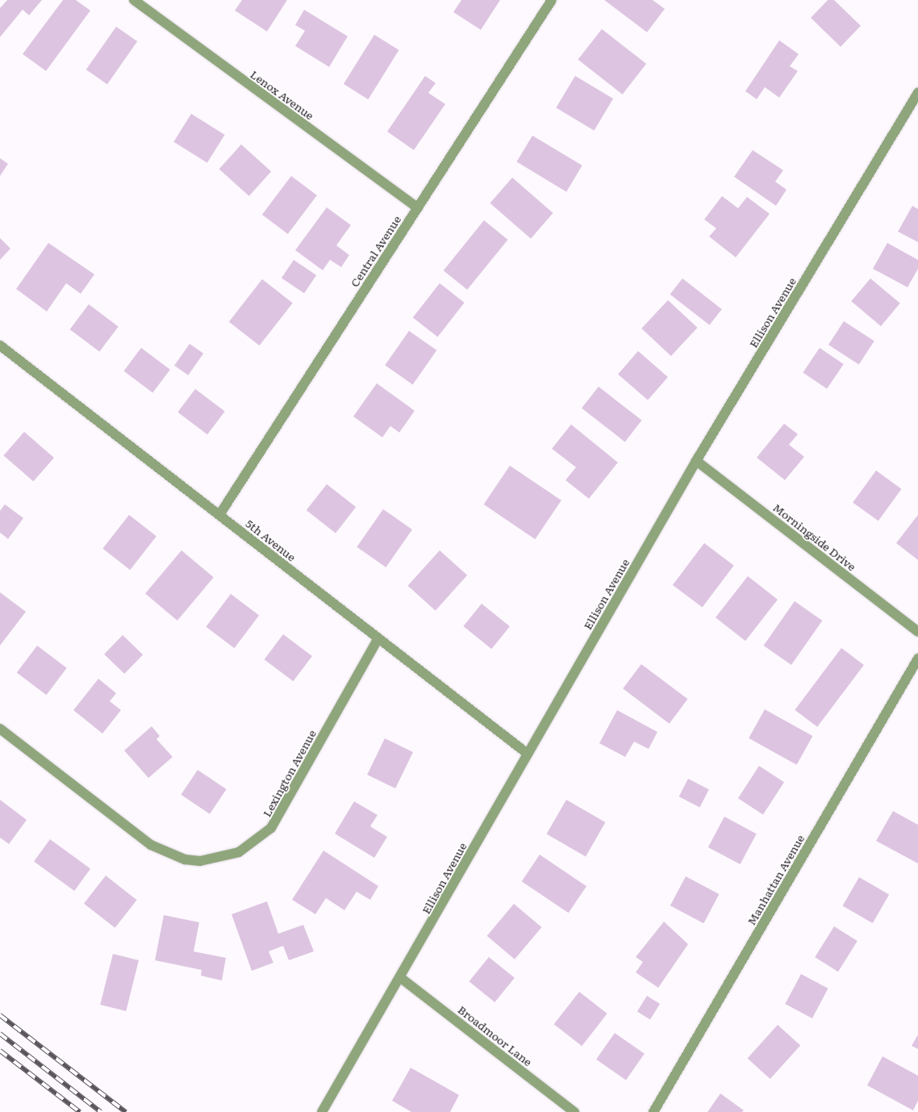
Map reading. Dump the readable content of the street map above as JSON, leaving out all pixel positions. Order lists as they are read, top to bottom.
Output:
{
  "streets": {
    "street": [
      "Lenox Avenue",
      "Central Avenue",
      "Ellison Avenue",
      "Morningside Drive",
      "5th Avenue",
      "Lexington Avenue",
      "Manhattan Avenue",
      "Broadmoor Lane"
    ]
  },
  "crossings": [
    ["Lenox Avenue", "Central Avenue"],
    ["Central Avenue", "5th Avenue"],
    ["Ellison Avenue", "Morningside Drive"],
    ["Ellison Avenue", "5th Avenue"],
    ["Ellison Avenue", "Broadmoor Lane"],
    ["5th Avenue", "Lexington Avenue"]
  ]
}
